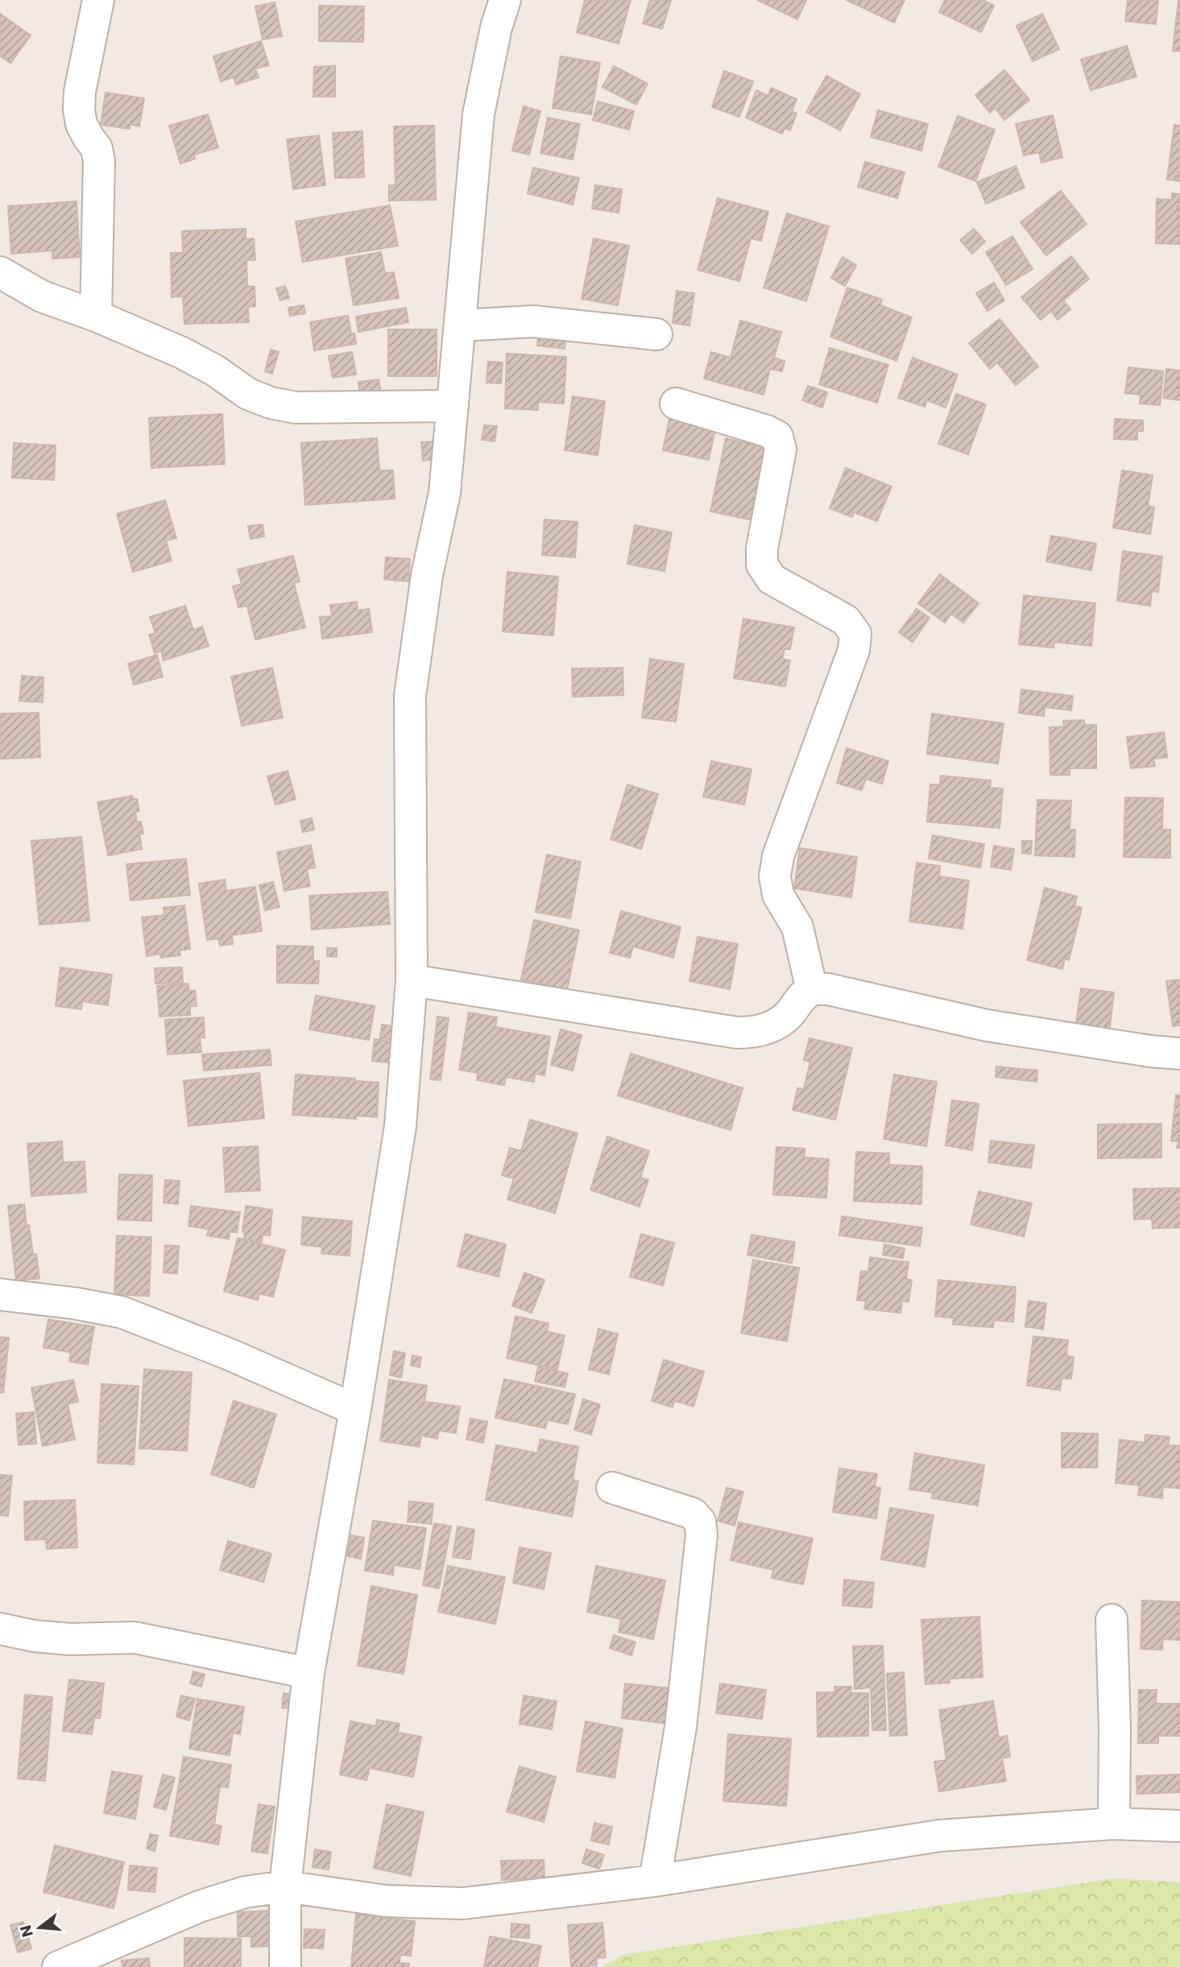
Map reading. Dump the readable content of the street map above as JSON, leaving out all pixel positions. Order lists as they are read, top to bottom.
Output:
{
  "north": "left"
}
